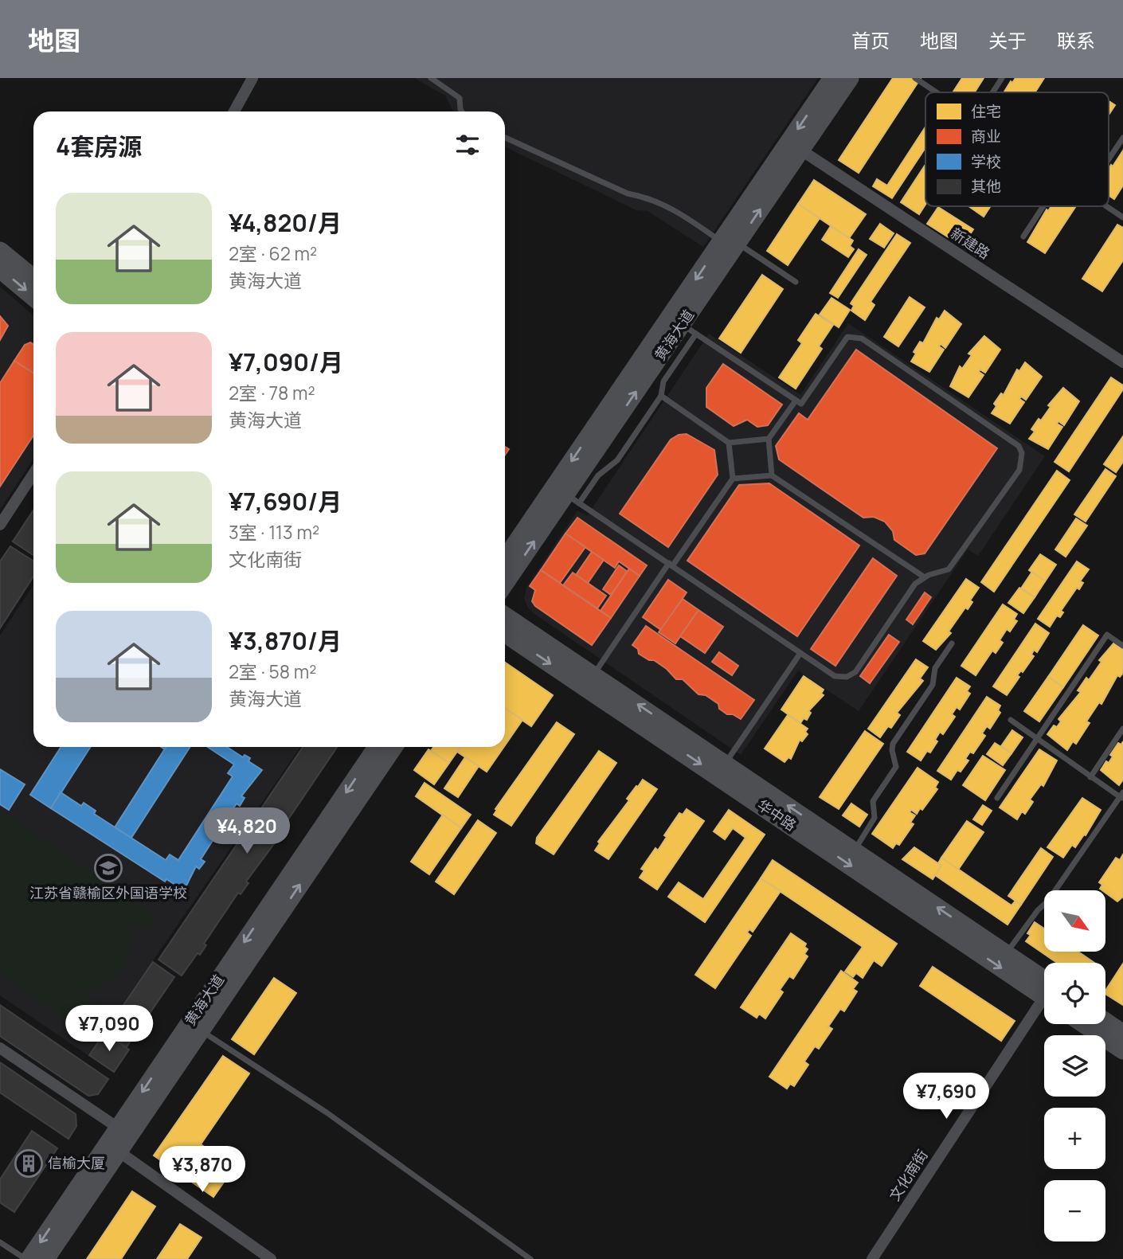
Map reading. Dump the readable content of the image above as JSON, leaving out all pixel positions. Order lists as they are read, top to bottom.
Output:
{
  "streets": {
    "main road": ["黄海大道", "华中路"],
    "street": ["新建路", "文化南街"]
  },
  "crossings": [
    ["新建路", "黄海大道"]
  ],
  "places": {
    "school or university": ["江苏省赣榆区外国语学校"],
    "building": ["信榆大厦"]
  },
  "legend": [
    "住宅",
    "商业",
    "学校",
    "其他"
  ],
  "north": "bottom right",
  "page": {
    "header": "地图",
    "nav": [
      "首页",
      "地图",
      "关于",
      "联系"
    ],
    "heading": "4套房源",
    "list": [
      {
        "name": "¥4,820/月",
        "note": "2室 · 62 m² · 黄海大道"
      },
      {
        "name": "¥7,090/月",
        "note": "2室 · 78 m² · 黄海大道"
      },
      {
        "name": "¥7,690/月",
        "note": "3室 · 113 m² · 文化南街"
      },
      {
        "name": "¥3,870/月",
        "note": "2室 · 58 m² · 黄海大道"
      }
    ],
    "price": [
      "¥4,820",
      "¥7,090",
      "¥7,690",
      "¥3,870"
    ],
    "map_buttons": ["+", "−"]
  }
}
